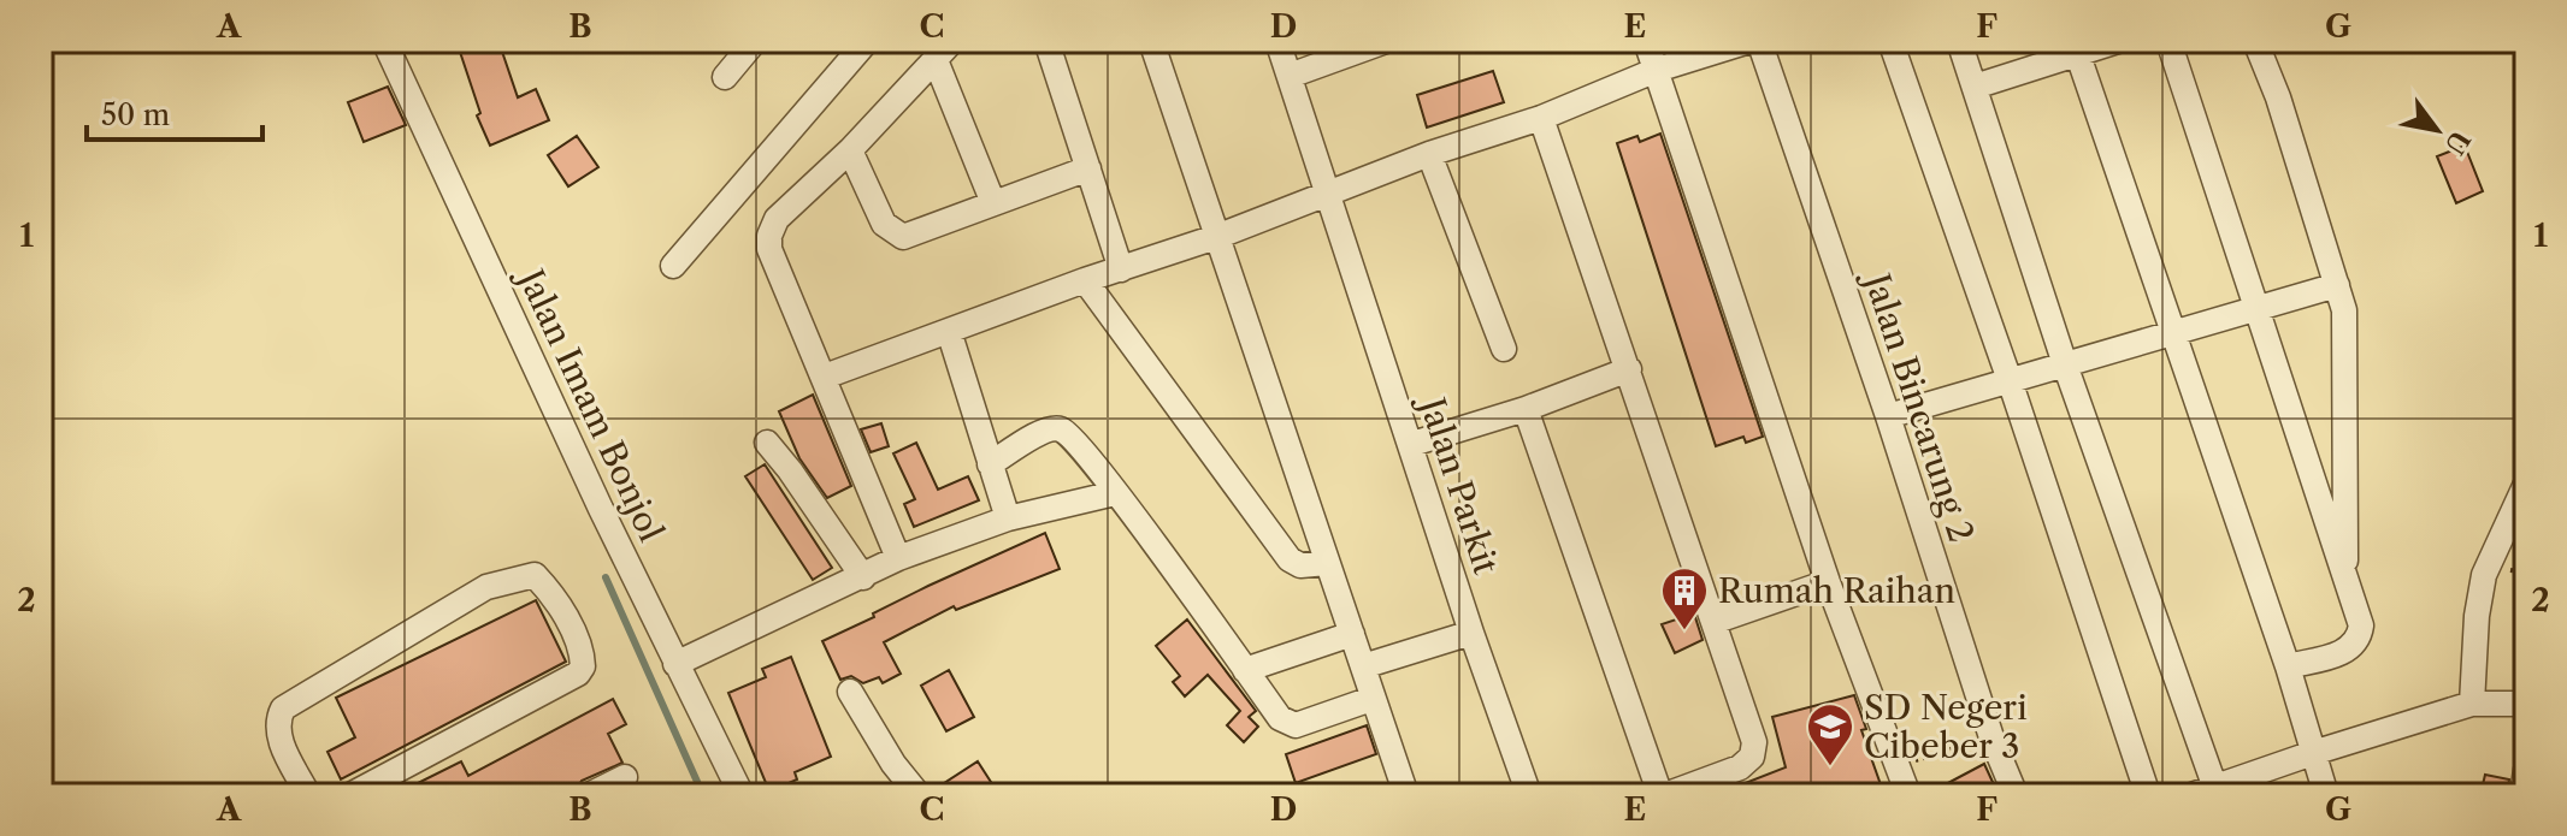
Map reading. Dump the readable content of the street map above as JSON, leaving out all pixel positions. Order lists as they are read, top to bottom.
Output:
{
  "streets": {
    "street": ["Jalan Imam Bonjol", "Jalan Bincarung 2", "Jalan Parkit"]
  },
  "places": {
    "building": ["Rumah Raihan"],
    "school or university": ["SD Negeri Cibeber 3"]
  },
  "scale_bar": "50 m",
  "north": "bottom right",
  "grid": {
    "columns": [
      "A",
      "B",
      "C",
      "D",
      "E",
      "F",
      "G"
    ],
    "rows": ["1", "2"]
  }
}
